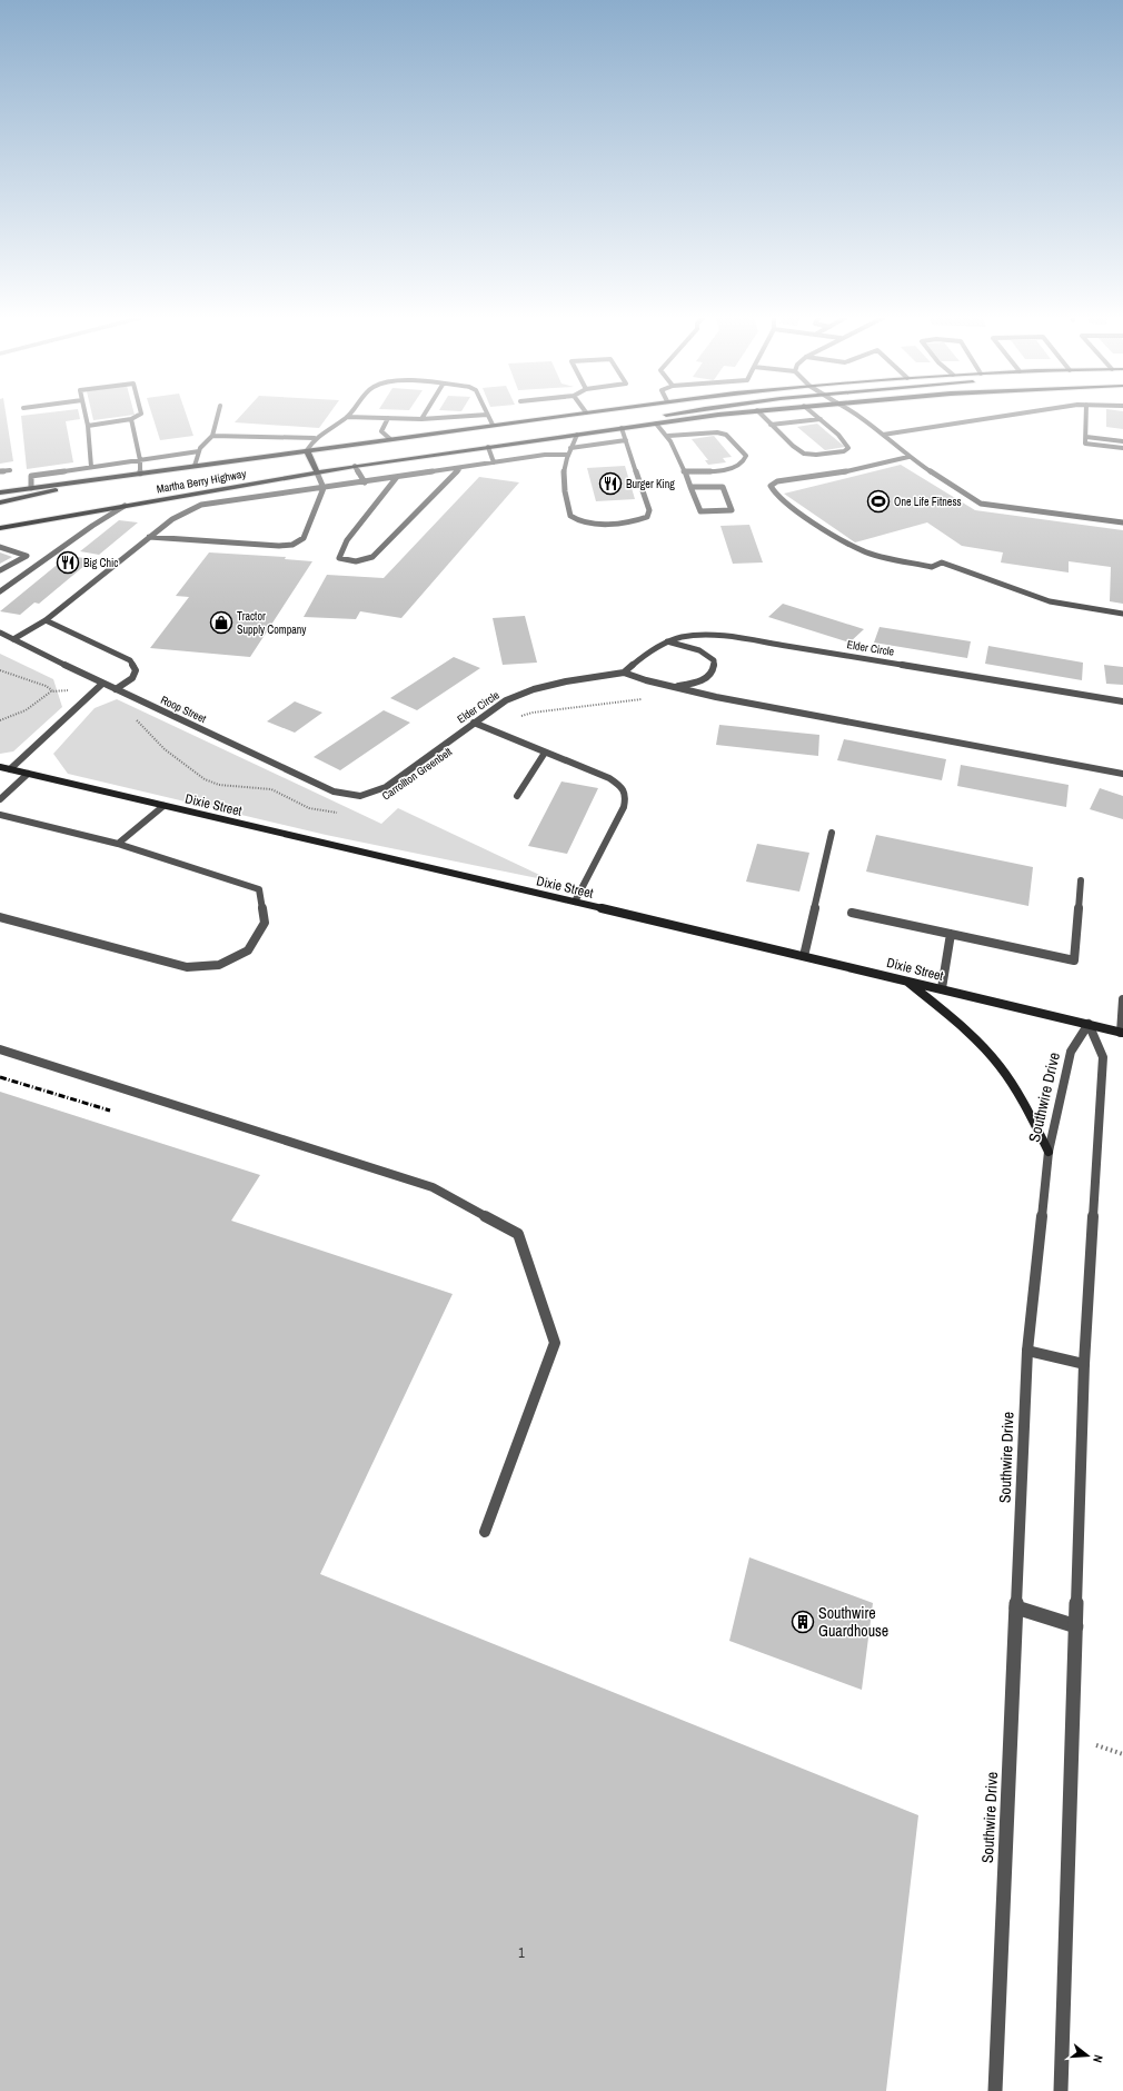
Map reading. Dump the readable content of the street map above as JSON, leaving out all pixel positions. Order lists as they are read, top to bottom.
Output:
{
  "streets": {
    "main road": ["Martha Berry Highway"],
    "street": [
      "Elder Circle",
      "Roop Street",
      "Dixie Street",
      "Southwire Drive"
    ]
  },
  "crossings": [
    ["Elder Circle", "Roop Street"],
    ["Dixie Street", "Southwire Drive"]
  ],
  "places": {
    "restaurant": ["Burger King", "Big Chic"],
    "sports": ["One Life Fitness"],
    "shop": ["Tractor Supply Company"],
    "building": ["Southwire Guardhouse"]
  },
  "house_numbers": ["1"],
  "north": "right"
}
